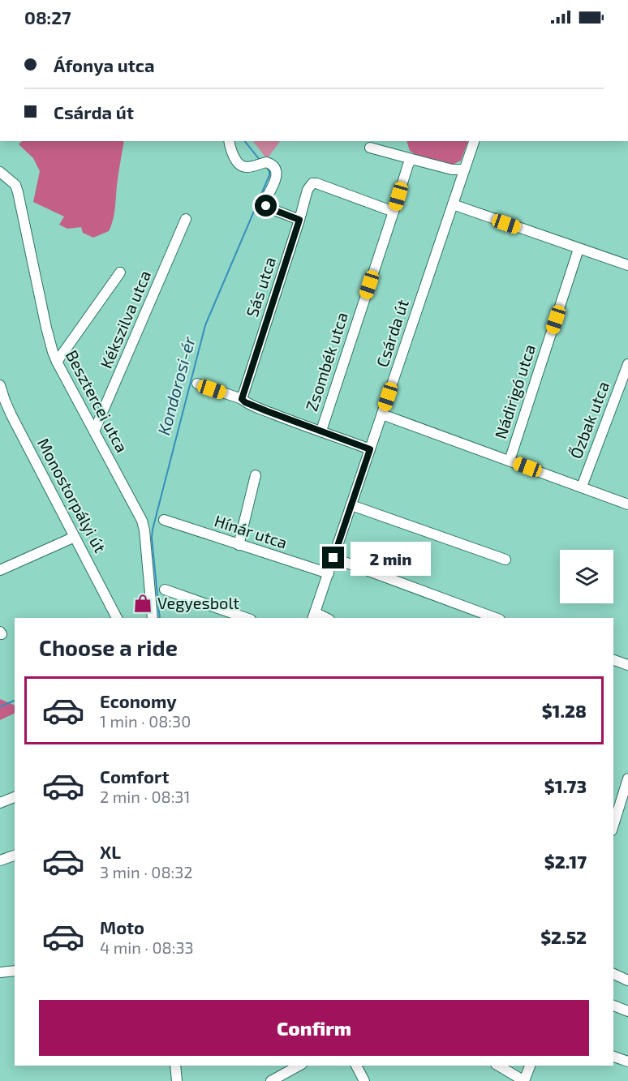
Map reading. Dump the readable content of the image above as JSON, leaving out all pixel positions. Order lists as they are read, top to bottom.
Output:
{
  "streets": {
    "street": [
      "Sás utca",
      "Kékszilva utca",
      "Csárda út",
      "Zsombék utca",
      "Nádirigó utca",
      "Besztercei utca",
      "Őzbak utca",
      "Monostorpályi út",
      "Hínár utca"
    ]
  },
  "crossings": [
    ["Sás utca", "Zsombék utca"],
    ["Kékszilva utca", "Besztercei utca"],
    ["Csárda út", "Hínár utca"]
  ],
  "water": ["Kondorosi-ér"],
  "places": {
    "shop": ["Vegyesbolt"]
  },
  "page": {
    "status": "08:27",
    "banner": ["Áfonya utca", "Csárda út"],
    "bubble": "2 min",
    "heading": "Choose a ride",
    "list": [
      {
        "name": "Economy",
        "note": "1 min · 08:30",
        "value": "$1.28"
      },
      {
        "name": "Comfort",
        "note": "2 min · 08:31",
        "value": "$1.73"
      },
      {
        "name": "XL",
        "note": "3 min · 08:32",
        "value": "$2.17"
      },
      {
        "name": "Moto",
        "note": "4 min · 08:33",
        "value": "$2.52"
      }
    ],
    "buttons": "Confirm"
  }
}
